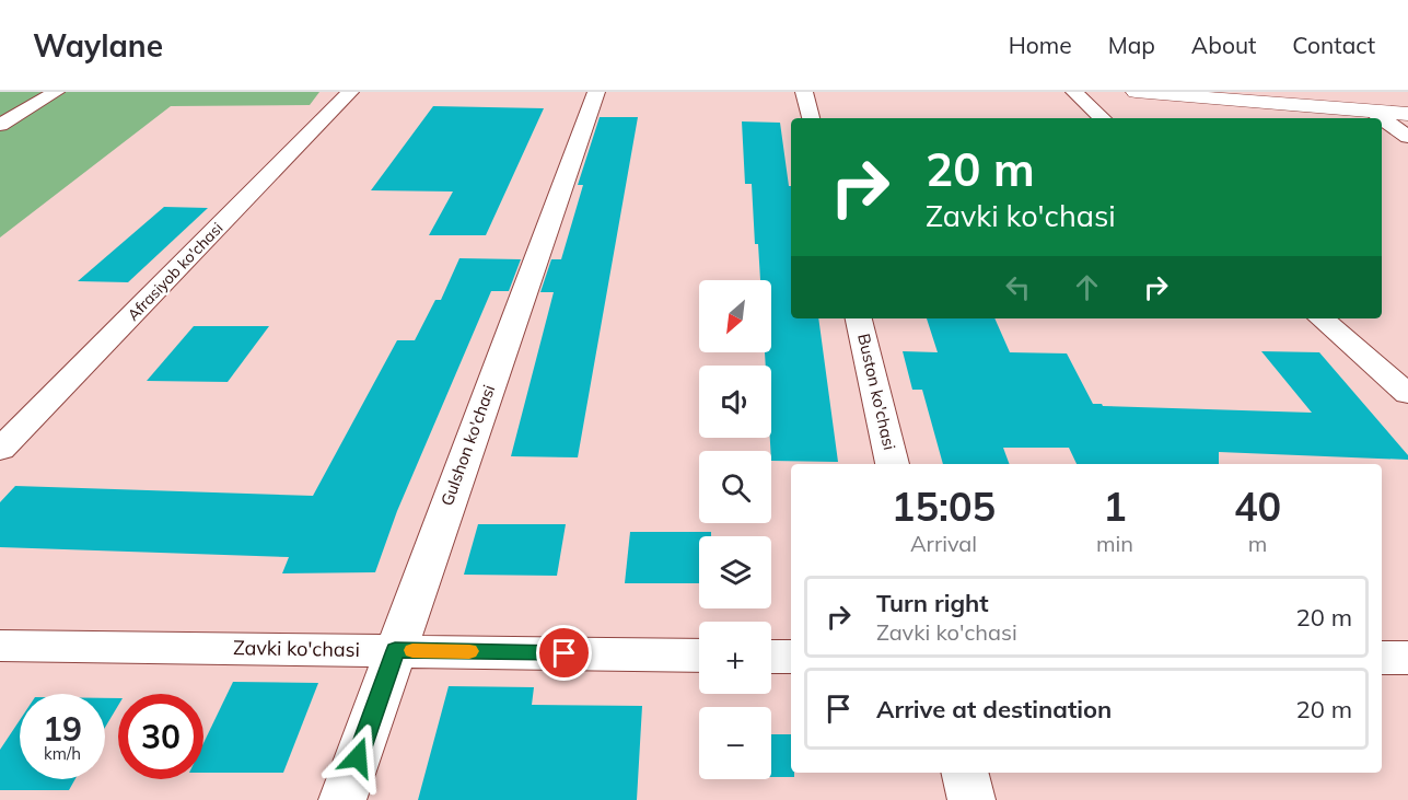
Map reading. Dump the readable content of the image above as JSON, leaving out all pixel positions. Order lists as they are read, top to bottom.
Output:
{
  "streets": {
    "street": [
      "Afrasiyob ko'chasi",
      "Buston ko'chasi",
      "Gulshon ko'chasi",
      "Zavki ko'chasi"
    ]
  },
  "crossings": [
    ["Gulshon ko'chasi", "Zavki ko'chasi"]
  ],
  "north": "bottom left",
  "page": {
    "header": "Waylane",
    "nav": [
      "Home",
      "Map",
      "About",
      "Contact"
    ],
    "turn": ["20 m", "Zavki ko'chasi"],
    "map_buttons": ["+", "−"],
    "eta": [
      "15:05",
      "Arrival",
      "1",
      "min",
      "40",
      "m"
    ],
    "list": [
      {
        "name": "Turn right",
        "note": "Zavki ko'chasi",
        "value": "20 m"
      },
      {
        "name": "Arrive at destination",
        "value": "20 m"
      }
    ],
    "speed": "19 km/h",
    "limit": "30"
  }
}
